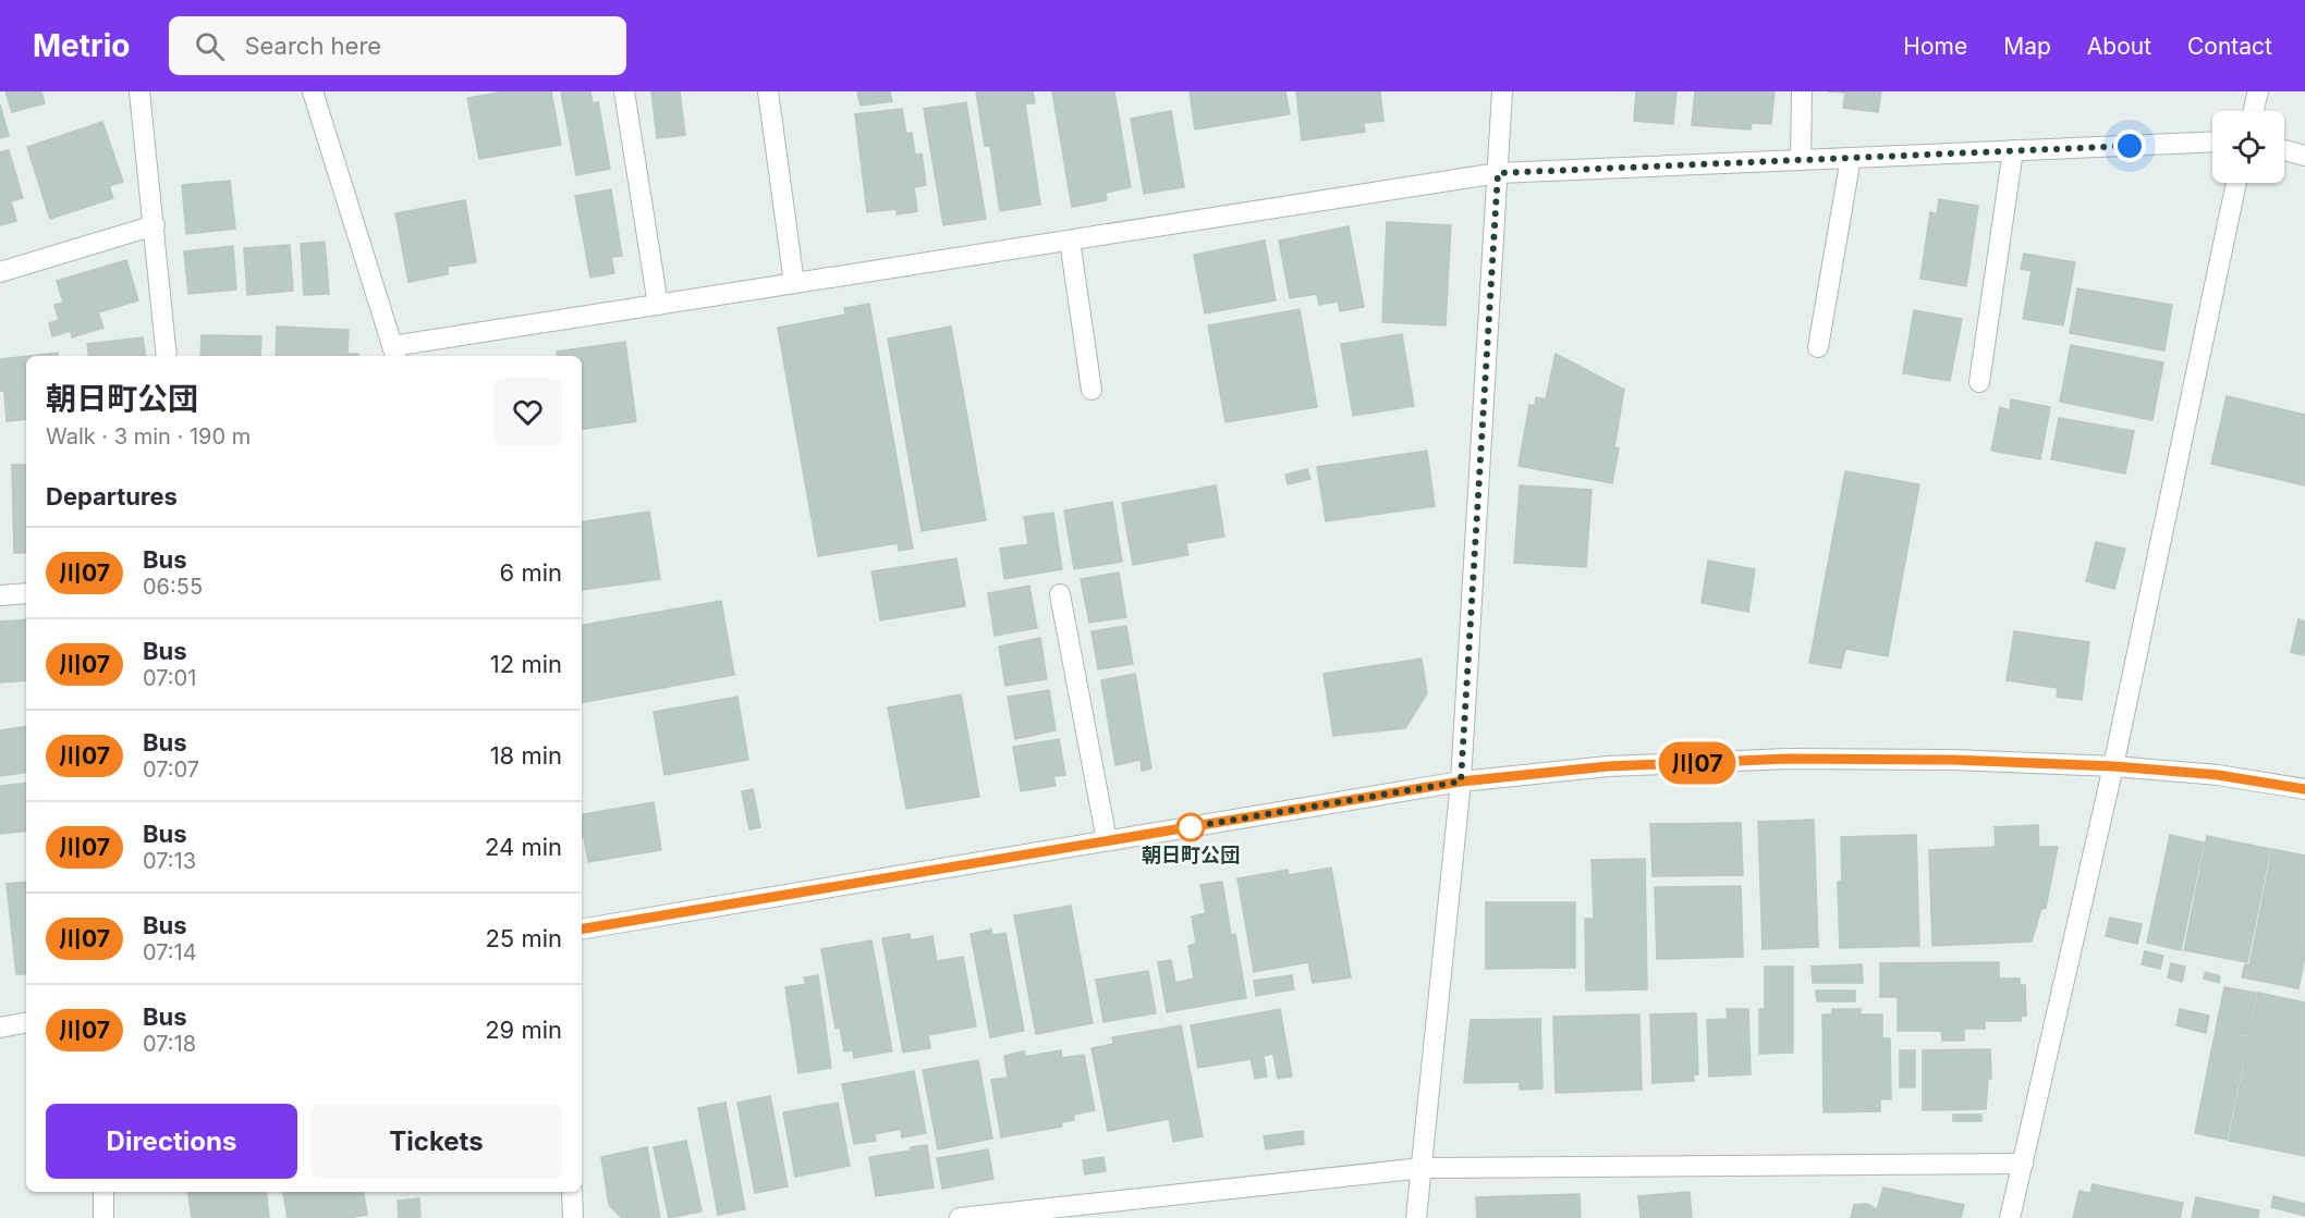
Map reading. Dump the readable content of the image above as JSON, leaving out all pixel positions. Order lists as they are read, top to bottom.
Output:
{
  "places": ["朝日町公団"],
  "lines": ["bus line 川07"],
  "page": {
    "header": "Metrio",
    "search": "Search here",
    "nav": [
      "Home",
      "Map",
      "About",
      "Contact"
    ],
    "on_map": "川07",
    "heading": [
      ["朝日町公団", "Walk · 3 min · 190 m"],
      "Departures"
    ],
    "list": [
      {
        "mark": "川07",
        "name": "Bus",
        "note": "06:55",
        "value": "6 min"
      },
      {
        "mark": "川07",
        "name": "Bus",
        "note": "07:01",
        "value": "12 min"
      },
      {
        "mark": "川07",
        "name": "Bus",
        "note": "07:07",
        "value": "18 min"
      },
      {
        "mark": "川07",
        "name": "Bus",
        "note": "07:13",
        "value": "24 min"
      },
      {
        "mark": "川07",
        "name": "Bus",
        "note": "07:14",
        "value": "25 min"
      },
      {
        "mark": "川07",
        "name": "Bus",
        "note": "07:18",
        "value": "29 min"
      }
    ],
    "buttons": ["Directions", "Tickets"]
  }
}
